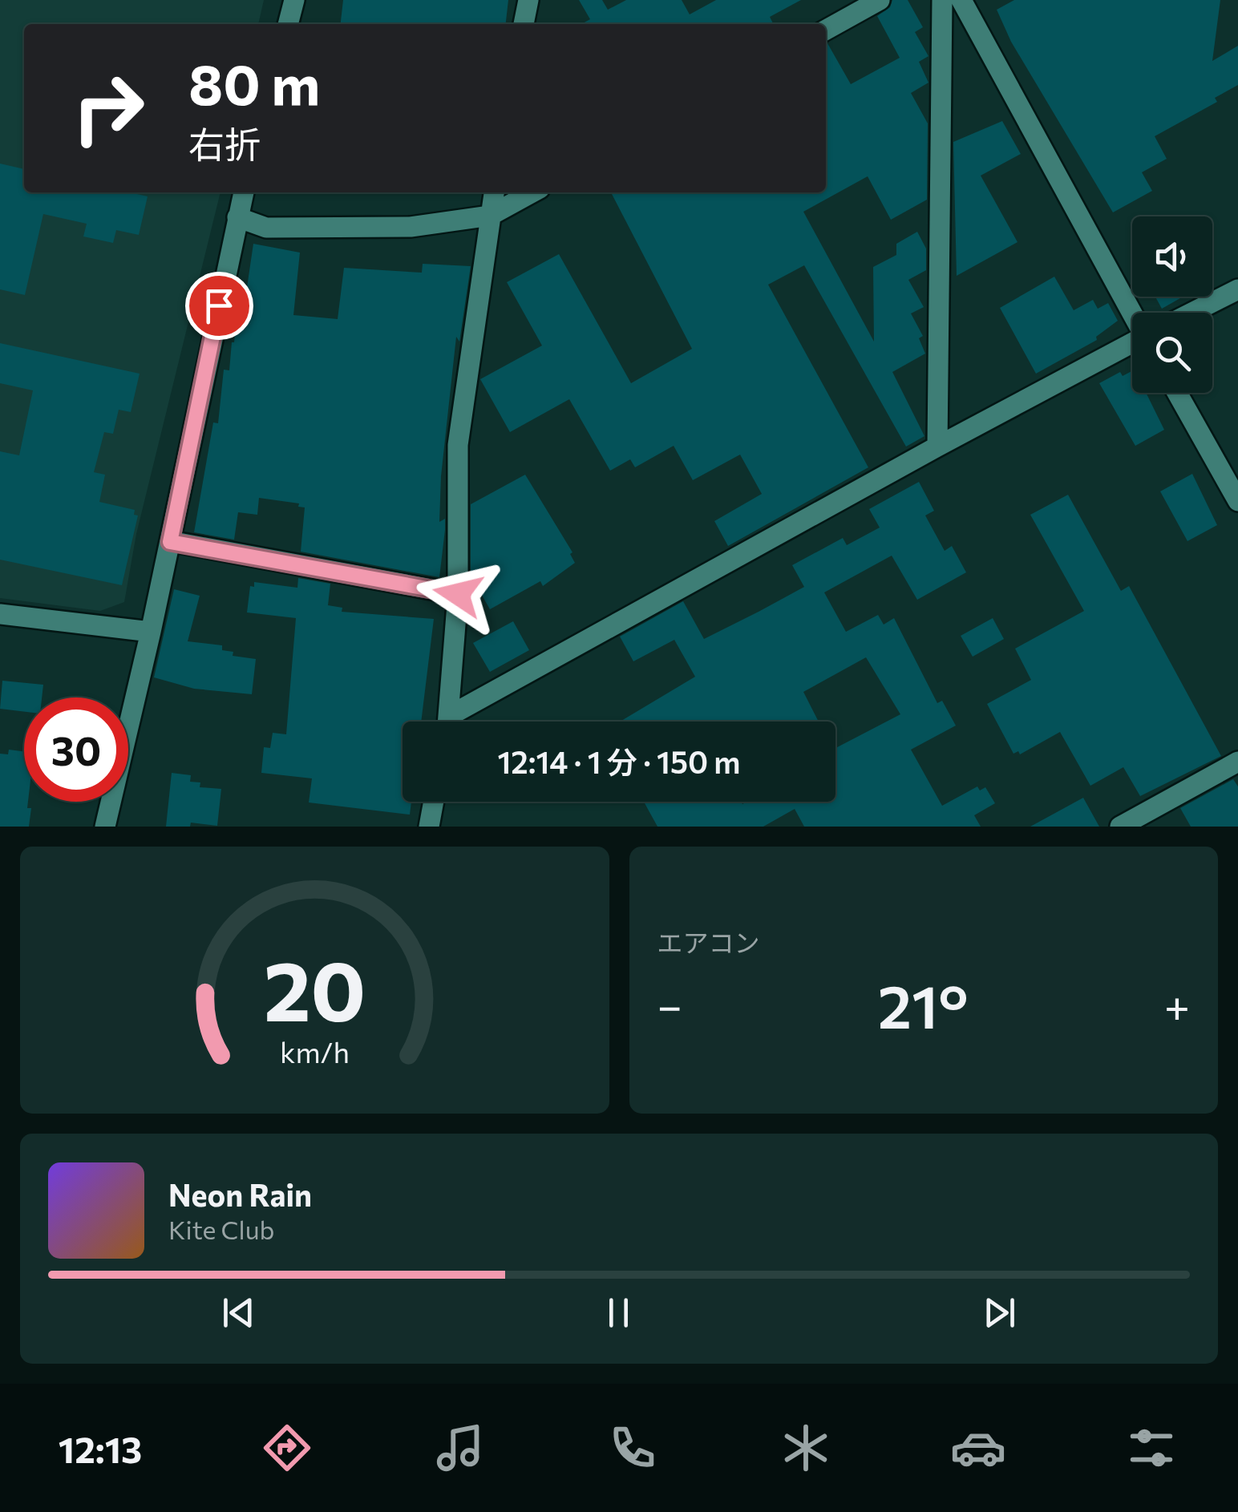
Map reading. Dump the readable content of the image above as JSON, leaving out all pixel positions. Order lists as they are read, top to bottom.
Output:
{
  "page": {
    "turn": ["80 m", "右折"],
    "limit": "30",
    "trip": "12:14 · 1 分 · 150 m",
    "tile": "エアコン",
    "heat": ["−", "21°", "+"],
    "song": ["Neon Rain", "Kite Club"],
    "tabs": "12:13",
    "gauge": ["20", "km/h"]
  }
}
